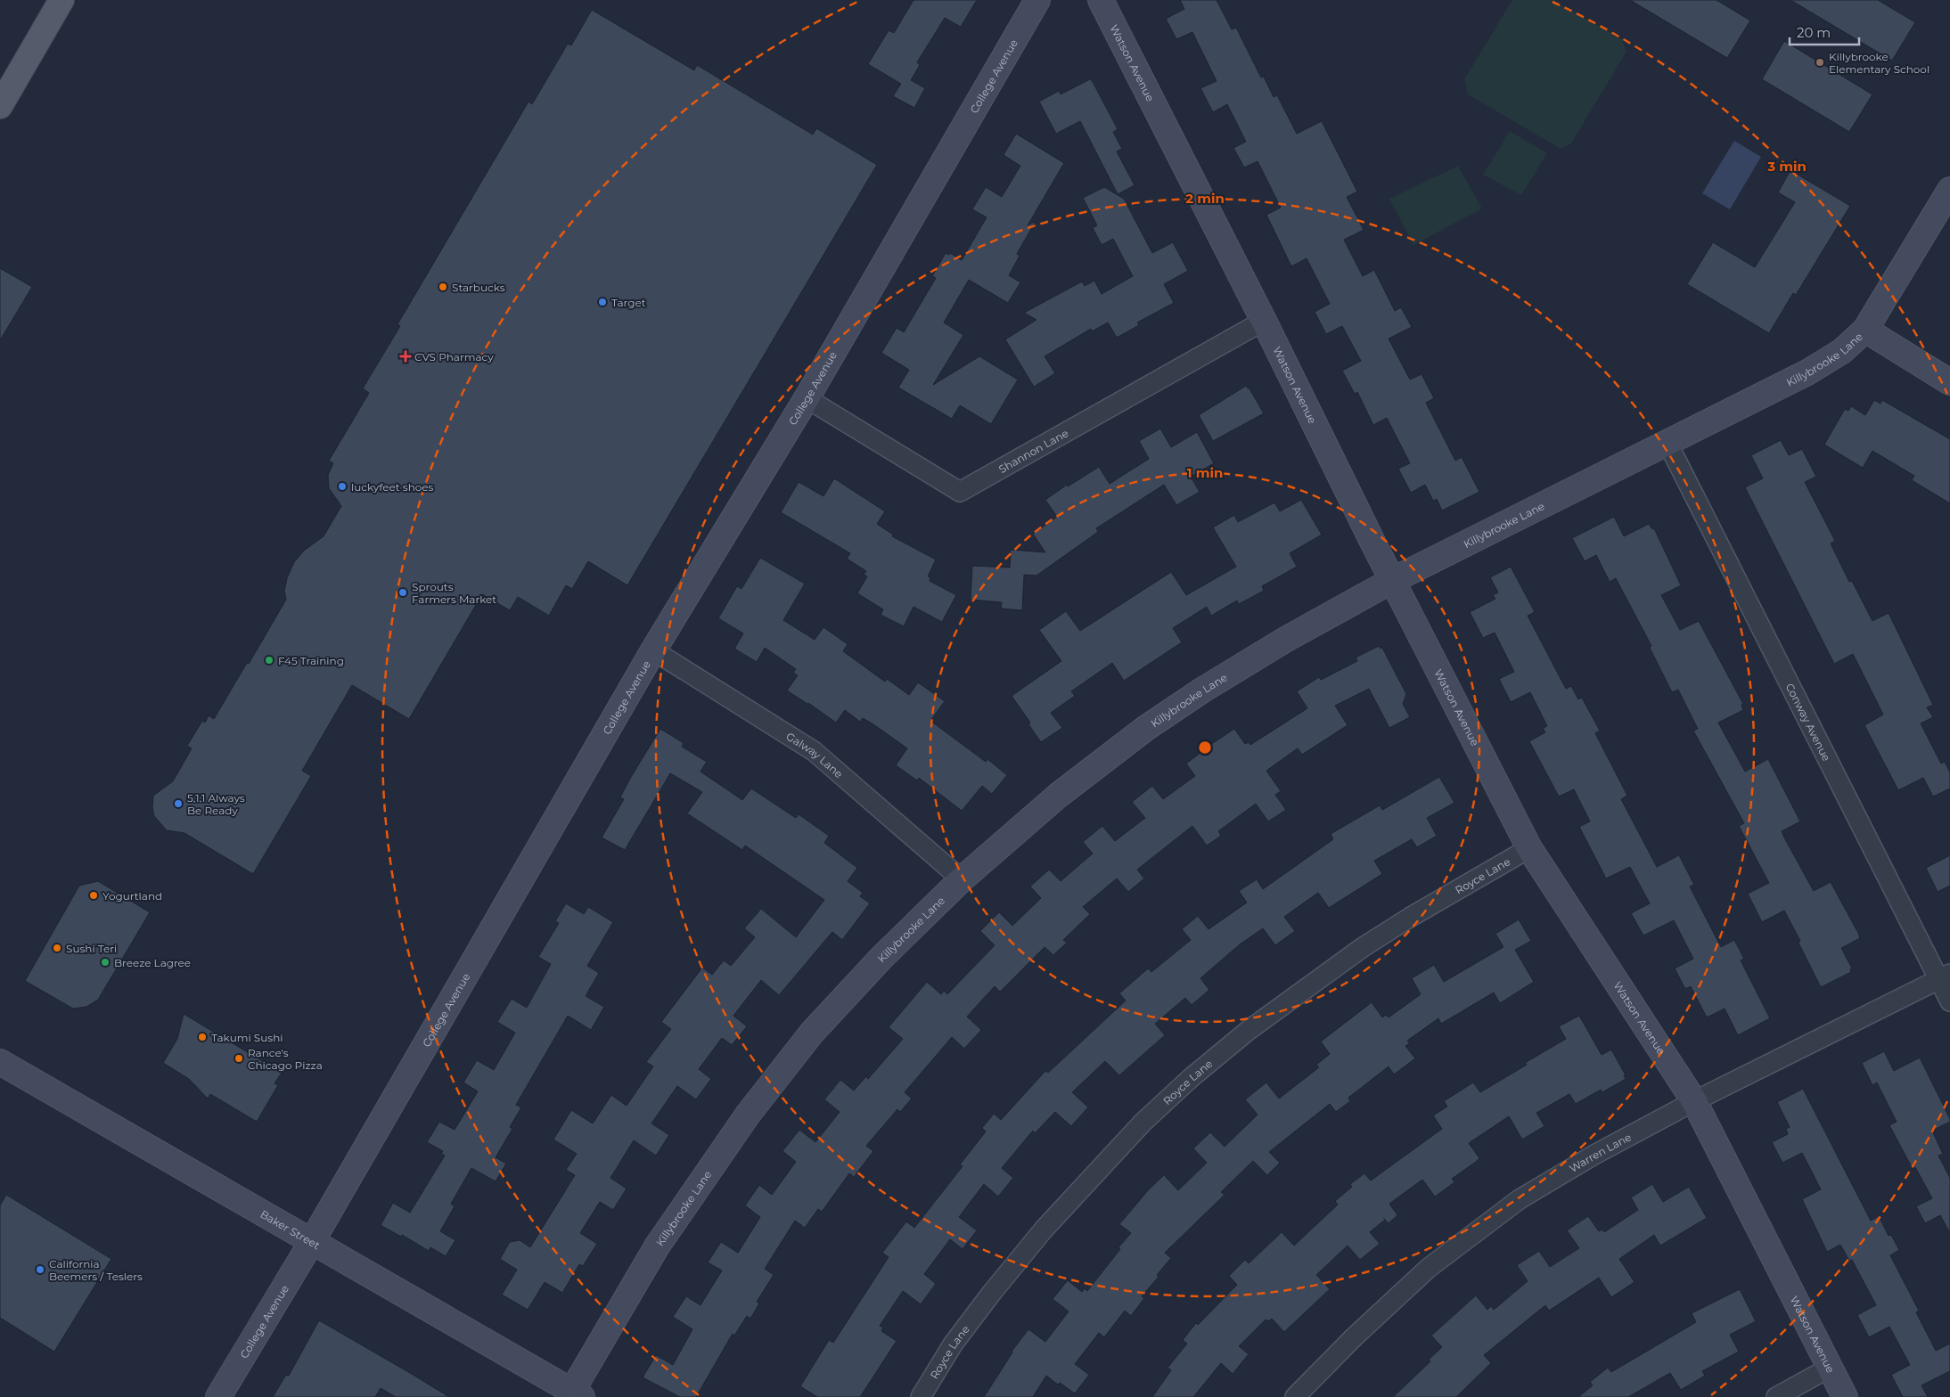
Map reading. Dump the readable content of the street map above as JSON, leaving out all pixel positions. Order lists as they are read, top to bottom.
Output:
{
  "streets": {
    "street": [
      "Watson Avenue",
      "College Avenue",
      "Killybrooke Lane",
      "Shannon Lane",
      "Conway Avenue",
      "Galway Lane",
      "Royce Lane",
      "Warren Lane",
      "Baker Street"
    ]
  },
  "crossings": [
    ["Watson Avenue", "Killybrooke Lane"],
    ["Watson Avenue", "Shannon Lane"],
    ["Watson Avenue", "Royce Lane"],
    ["Watson Avenue", "Warren Lane"],
    ["College Avenue", "Shannon Lane"],
    ["College Avenue", "Galway Lane"],
    ["College Avenue", "Baker Street"],
    ["Killybrooke Lane", "Conway Avenue"],
    ["Killybrooke Lane", "Galway Lane"],
    ["Killybrooke Lane", "Baker Street"],
    ["Conway Avenue", "Warren Lane"]
  ],
  "places": {
    "other": [
      "Killybrooke Elementary School",
      "Starbucks",
      "Target",
      "luckyfeet shoes",
      "Sprouts Farmers Market",
      "F45 Training",
      "5.1.1 Always Be Ready",
      "Yogurtland",
      "Sushi Teri",
      "Breeze Lagree",
      "Takumi Sushi",
      "Rance's Chicago Pizza",
      "California Beemers / Teslers"
    ],
    "health": ["CVS Pharmacy"]
  },
  "scale_bar": "20 m",
  "rings": ["3 min", "2 min", "1 min"]
}
